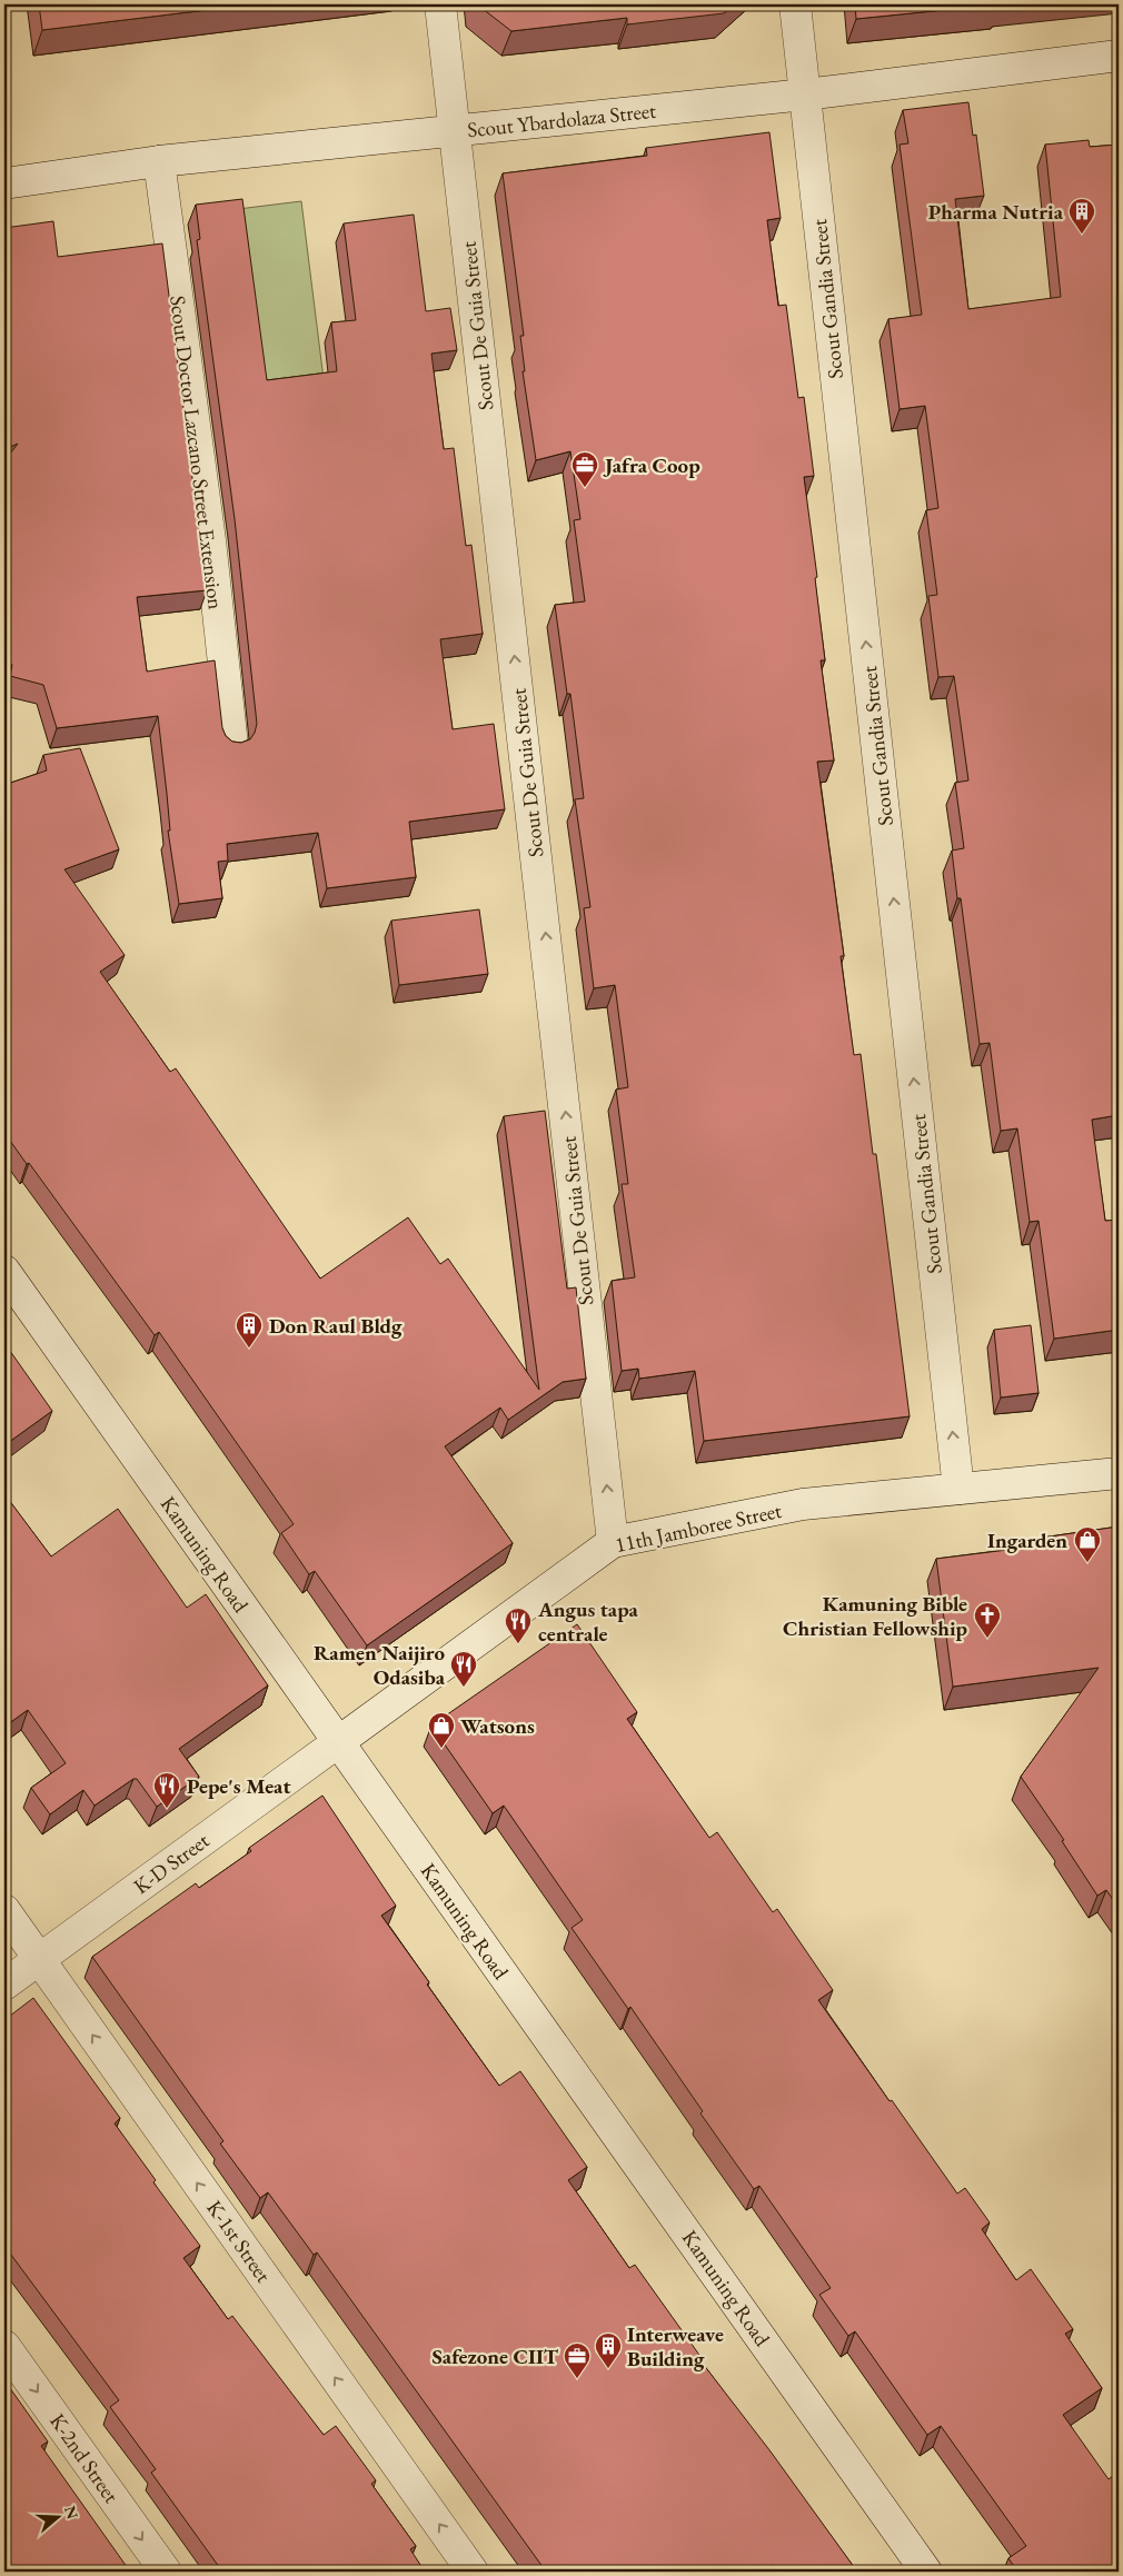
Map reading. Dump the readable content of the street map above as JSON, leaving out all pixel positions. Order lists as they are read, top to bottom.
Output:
{
  "streets": {
    "street": [
      "Scout Ybardolaza Street",
      "Scout Gandia Street",
      "Scout De Guia Street",
      "Scout Doctor Lazcano Street Extension",
      "11th Jamboree Street",
      "Kamuning Road",
      "K-D Street",
      "K-1st Street",
      "K-2nd Street"
    ]
  },
  "crossings": [
    ["Scout Ybardolaza Street", "Scout Gandia Street"],
    ["Scout Ybardolaza Street", "Scout De Guia Street"],
    ["Scout Ybardolaza Street", "Scout Doctor Lazcano Street Extension"],
    ["Scout Gandia Street", "11th Jamboree Street"],
    ["Scout De Guia Street", "11th Jamboree Street"],
    ["11th Jamboree Street", "Kamuning Road"],
    ["11th Jamboree Street", "K-D Street"],
    ["Kamuning Road", "K-D Street"],
    ["K-D Street", "K-1st Street"]
  ],
  "one_way": [
    "Scout Gandia Street",
    "Scout De Guia Street",
    "K-1st Street",
    "K-2nd Street"
  ],
  "places": {
    "building": ["Pharma Nutria", "Don Raul Bldg", "Interweave Building"],
    "office": ["Jafra Coop", "Safezone CIIT"],
    "shop": ["Ingarden", "Watsons"],
    "church": ["Kamuning Bible Christian Fellowship"],
    "restaurant": ["Angus tapa centrale", "Ramen Naijiro Odasiba", "Pepe's Meat"]
  },
  "north": "right"
}
